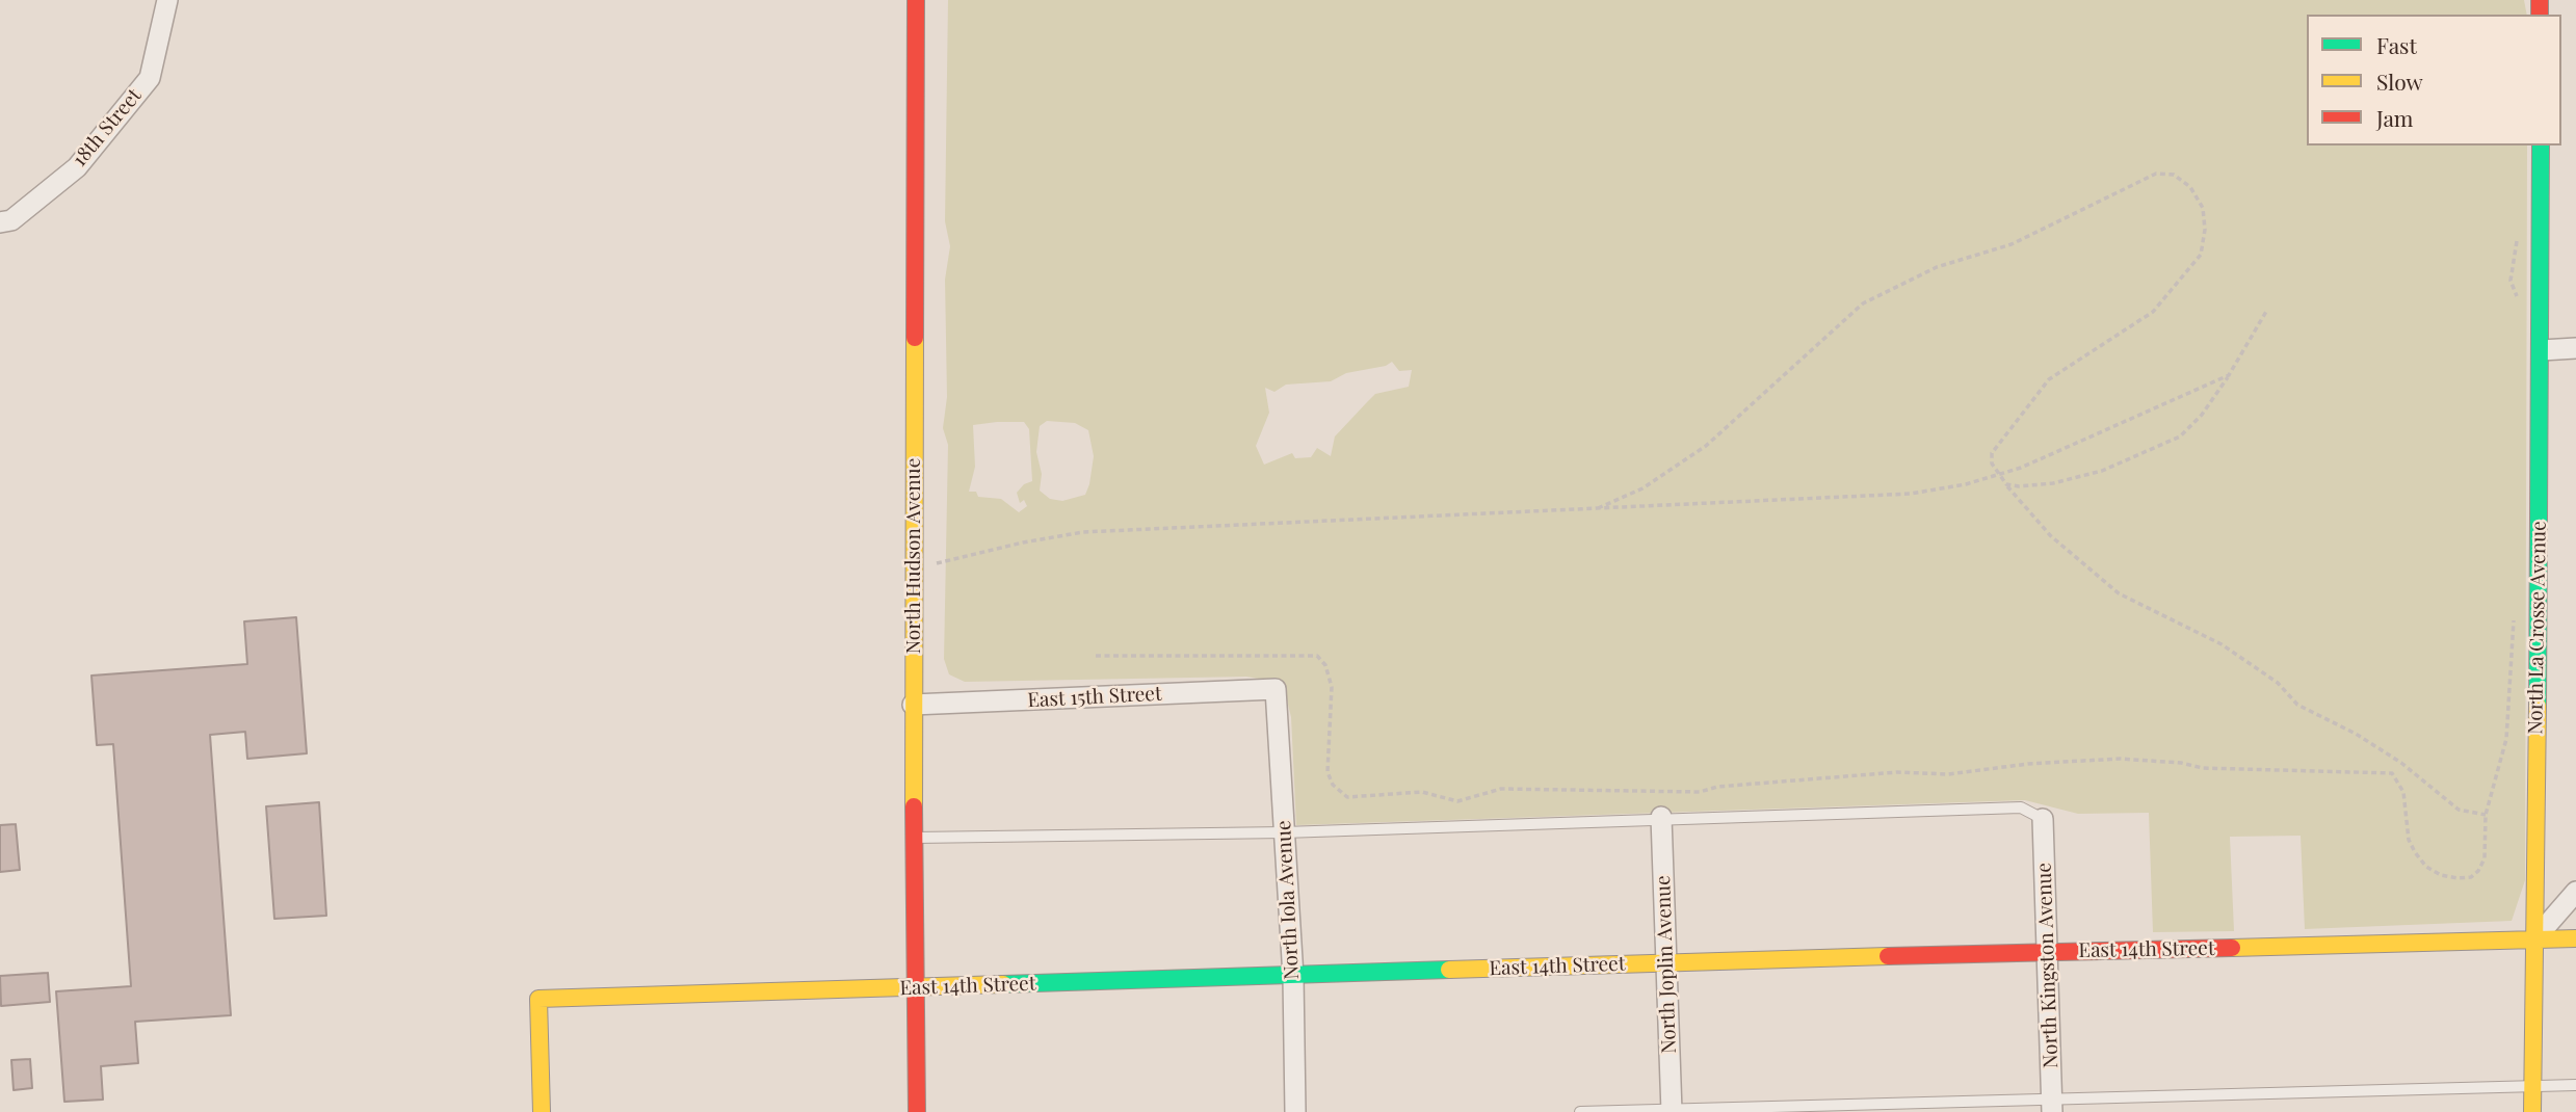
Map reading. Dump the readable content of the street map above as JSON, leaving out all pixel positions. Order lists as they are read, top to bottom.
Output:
{
  "streets": {
    "street": [
      "18th Street",
      "North Hudson Avenue",
      "North La Crosse Avenue",
      "East 15th Street",
      "North Iola Avenue",
      "East 14th Street",
      "North Joplin Avenue",
      "North Kingston Avenue"
    ]
  },
  "crossings": [
    ["North Hudson Avenue", "East 15th Street"],
    ["North Hudson Avenue", "East 14th Street"],
    ["North La Crosse Avenue", "East 14th Street"],
    ["East 15th Street", "North Iola Avenue"],
    ["North Iola Avenue", "East 14th Street"],
    ["East 14th Street", "North Joplin Avenue"],
    ["East 14th Street", "North Kingston Avenue"]
  ],
  "legend": ["Fast", "Slow", "Jam"]
}
